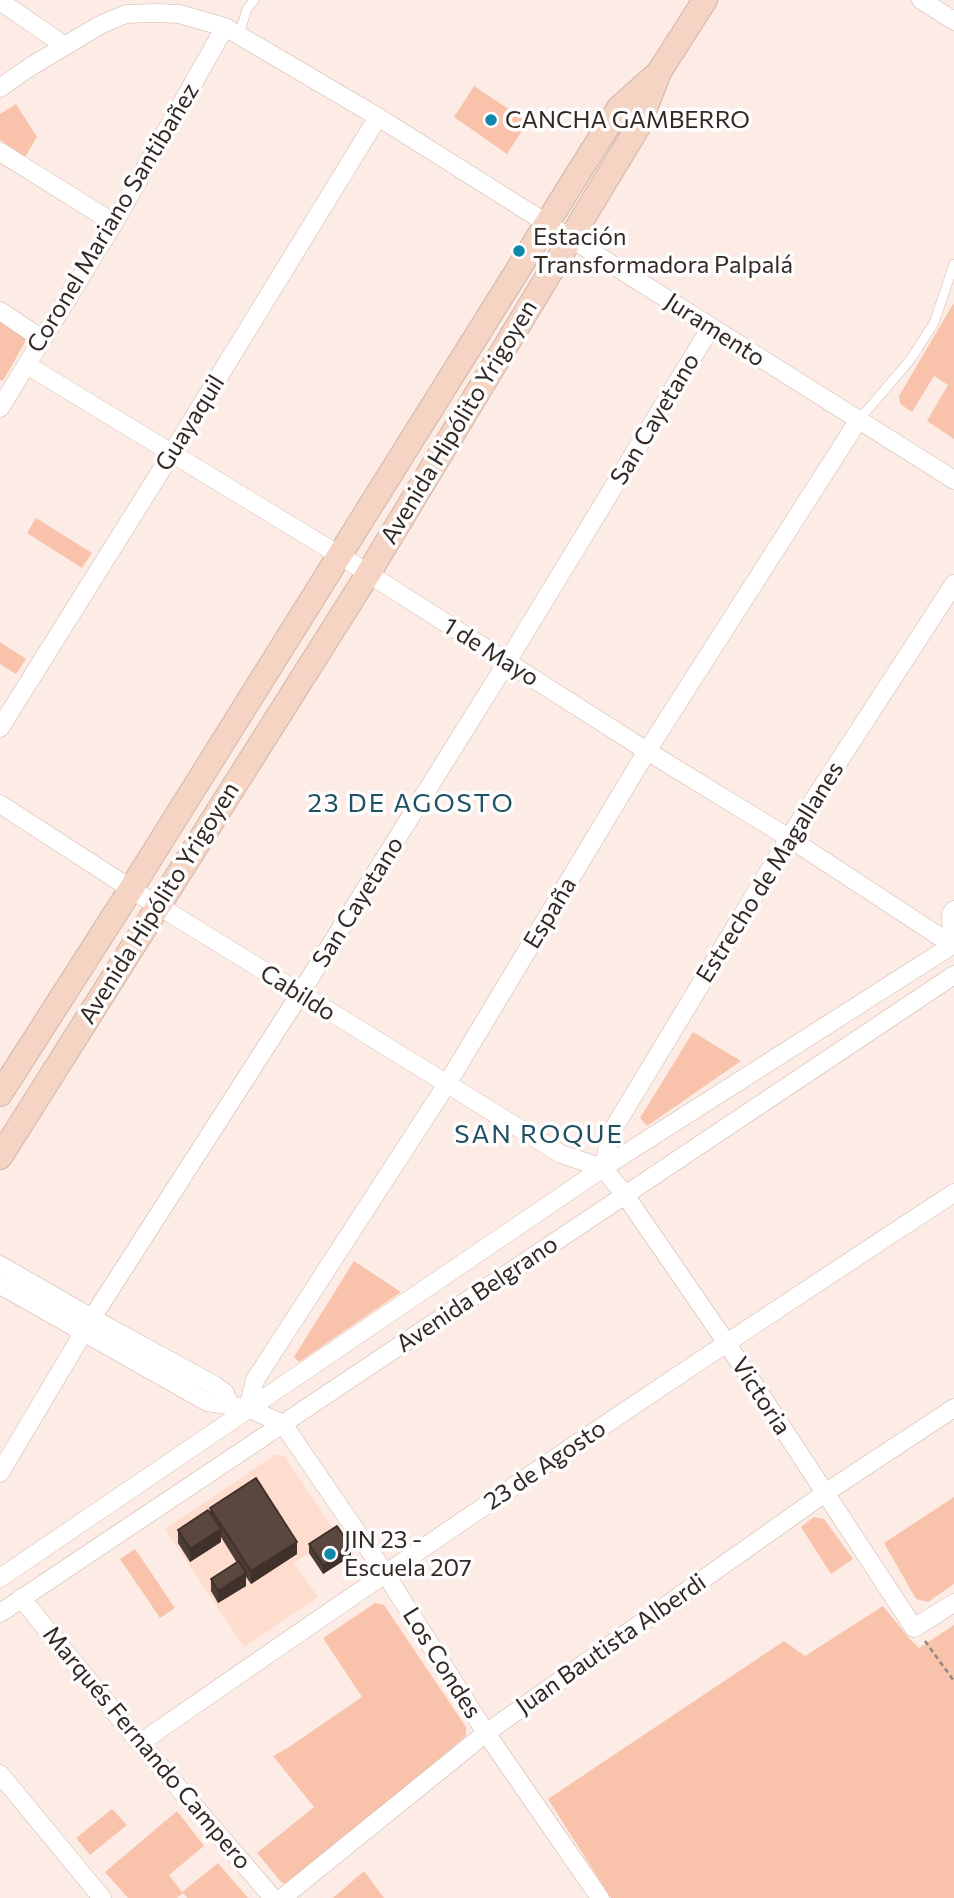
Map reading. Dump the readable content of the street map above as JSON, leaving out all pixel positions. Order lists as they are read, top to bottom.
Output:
{
  "streets": {
    "street": [
      "Coronel Mariano Santibañez",
      "Juramento",
      "San Cayetano",
      "Avenida Hipólito Yrigoyen",
      "Guayaquil",
      "1 de Mayo",
      "Estrecho de Magallanes",
      "España",
      "Cabildo",
      "Avenida Belgrano",
      "Victoria",
      "23 de Agosto",
      "Juan Bautista Alberdi",
      "Los Condes",
      "Marqués Fernando Campero"
    ]
  },
  "crossings": [
    ["Coronel Mariano Santibañez", "Juramento"],
    ["Coronel Mariano Santibañez", "1 de Mayo"],
    ["Juramento", "San Cayetano"],
    ["Juramento", "Avenida Hipólito Yrigoyen"],
    ["Juramento", "Guayaquil"],
    ["Juramento", "España"],
    ["San Cayetano", "1 de Mayo"],
    ["San Cayetano", "Cabildo"],
    ["Avenida Hipólito Yrigoyen", "1 de Mayo"],
    ["Avenida Hipólito Yrigoyen", "Cabildo"],
    ["Guayaquil", "1 de Mayo"],
    ["1 de Mayo", "Estrecho de Magallanes"],
    ["1 de Mayo", "España"],
    ["1 de Mayo", "Avenida Belgrano"],
    ["Estrecho de Magallanes", "Cabildo"],
    ["Estrecho de Magallanes", "Avenida Belgrano"],
    ["Estrecho de Magallanes", "Victoria"],
    ["España", "Cabildo"],
    ["España", "Avenida Belgrano"],
    ["Cabildo", "Avenida Belgrano"],
    ["Cabildo", "Victoria"],
    ["Avenida Belgrano", "Victoria"],
    ["Avenida Belgrano", "Los Condes"],
    ["Avenida Belgrano", "Marqués Fernando Campero"],
    ["Victoria", "23 de Agosto"],
    ["Victoria", "Juan Bautista Alberdi"],
    ["23 de Agosto", "Los Condes"],
    ["23 de Agosto", "Marqués Fernando Campero"],
    ["Juan Bautista Alberdi", "Los Condes"]
  ],
  "districts": ["23 DE AGOSTO", "SAN ROQUE"],
  "places": ["CANCHA GAMBERRO", "Estación Transformadora Palpalá", "JIN 23 - Escuela 207"]
}
